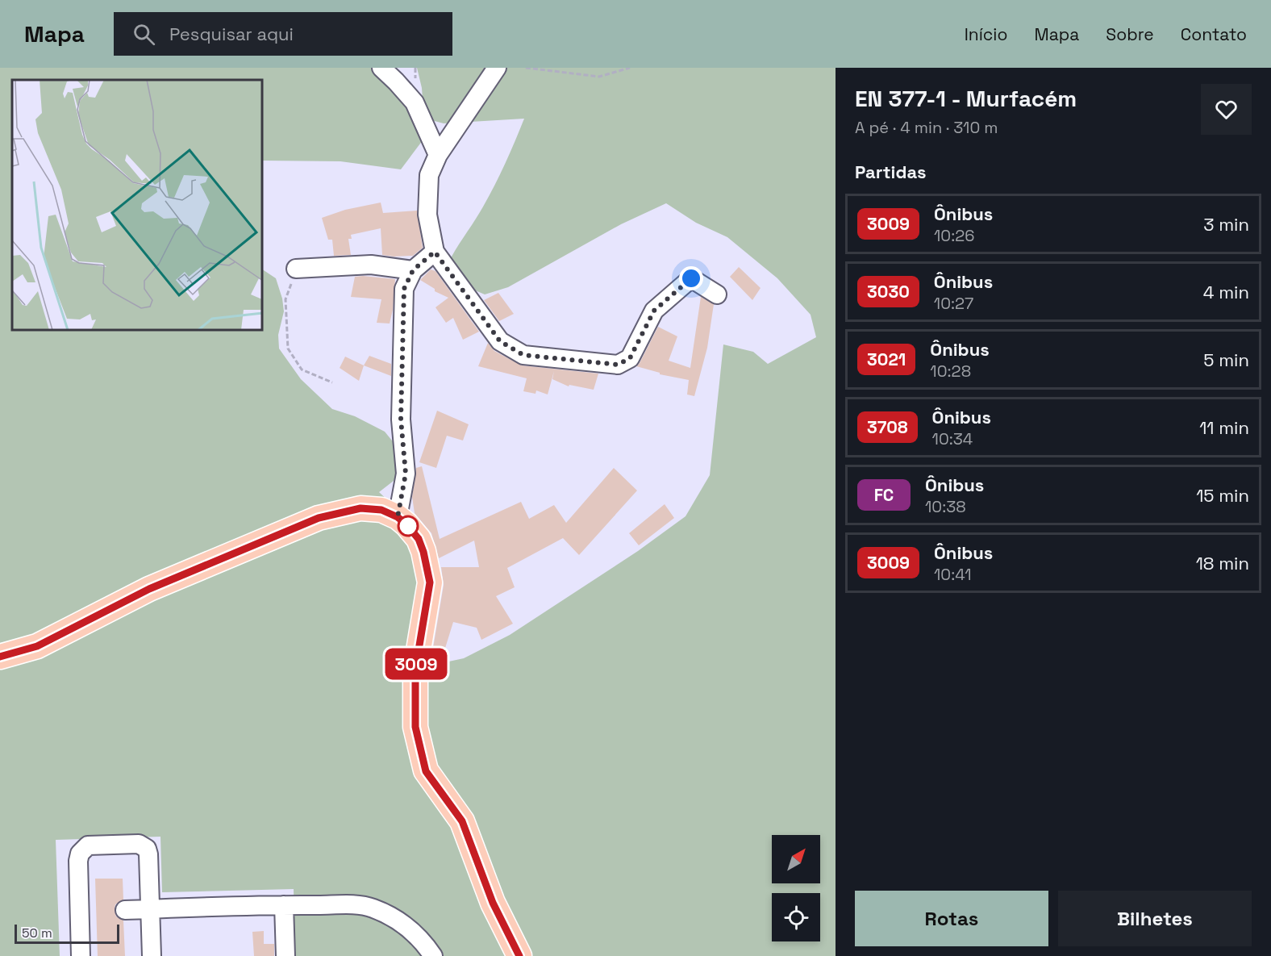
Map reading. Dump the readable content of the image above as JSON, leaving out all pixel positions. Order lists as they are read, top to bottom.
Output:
{
  "lines": ["bus line 3009"],
  "scale_bar": "50 m",
  "north": "top right",
  "page": {
    "header": "Mapa",
    "search": "Pesquisar aqui",
    "nav": [
      "Início",
      "Mapa",
      "Sobre",
      "Contato"
    ],
    "on_map": "3009",
    "heading": [
      ["EN 377-1 - Murfacém", "A pé · 4 min · 310 m"],
      "Partidas"
    ],
    "list": [
      {
        "mark": "3009",
        "name": "Ônibus",
        "note": "10:26",
        "value": "3 min"
      },
      {
        "mark": "3030",
        "name": "Ônibus",
        "note": "10:27",
        "value": "4 min"
      },
      {
        "mark": "3021",
        "name": "Ônibus",
        "note": "10:28",
        "value": "5 min"
      },
      {
        "mark": "3708",
        "name": "Ônibus",
        "note": "10:34",
        "value": "11 min"
      },
      {
        "mark": "FC",
        "name": "Ônibus",
        "note": "10:38",
        "value": "15 min"
      },
      {
        "mark": "3009",
        "name": "Ônibus",
        "note": "10:41",
        "value": "18 min"
      }
    ],
    "buttons": ["Rotas", "Bilhetes"],
    "scale": "50 m"
  }
}
